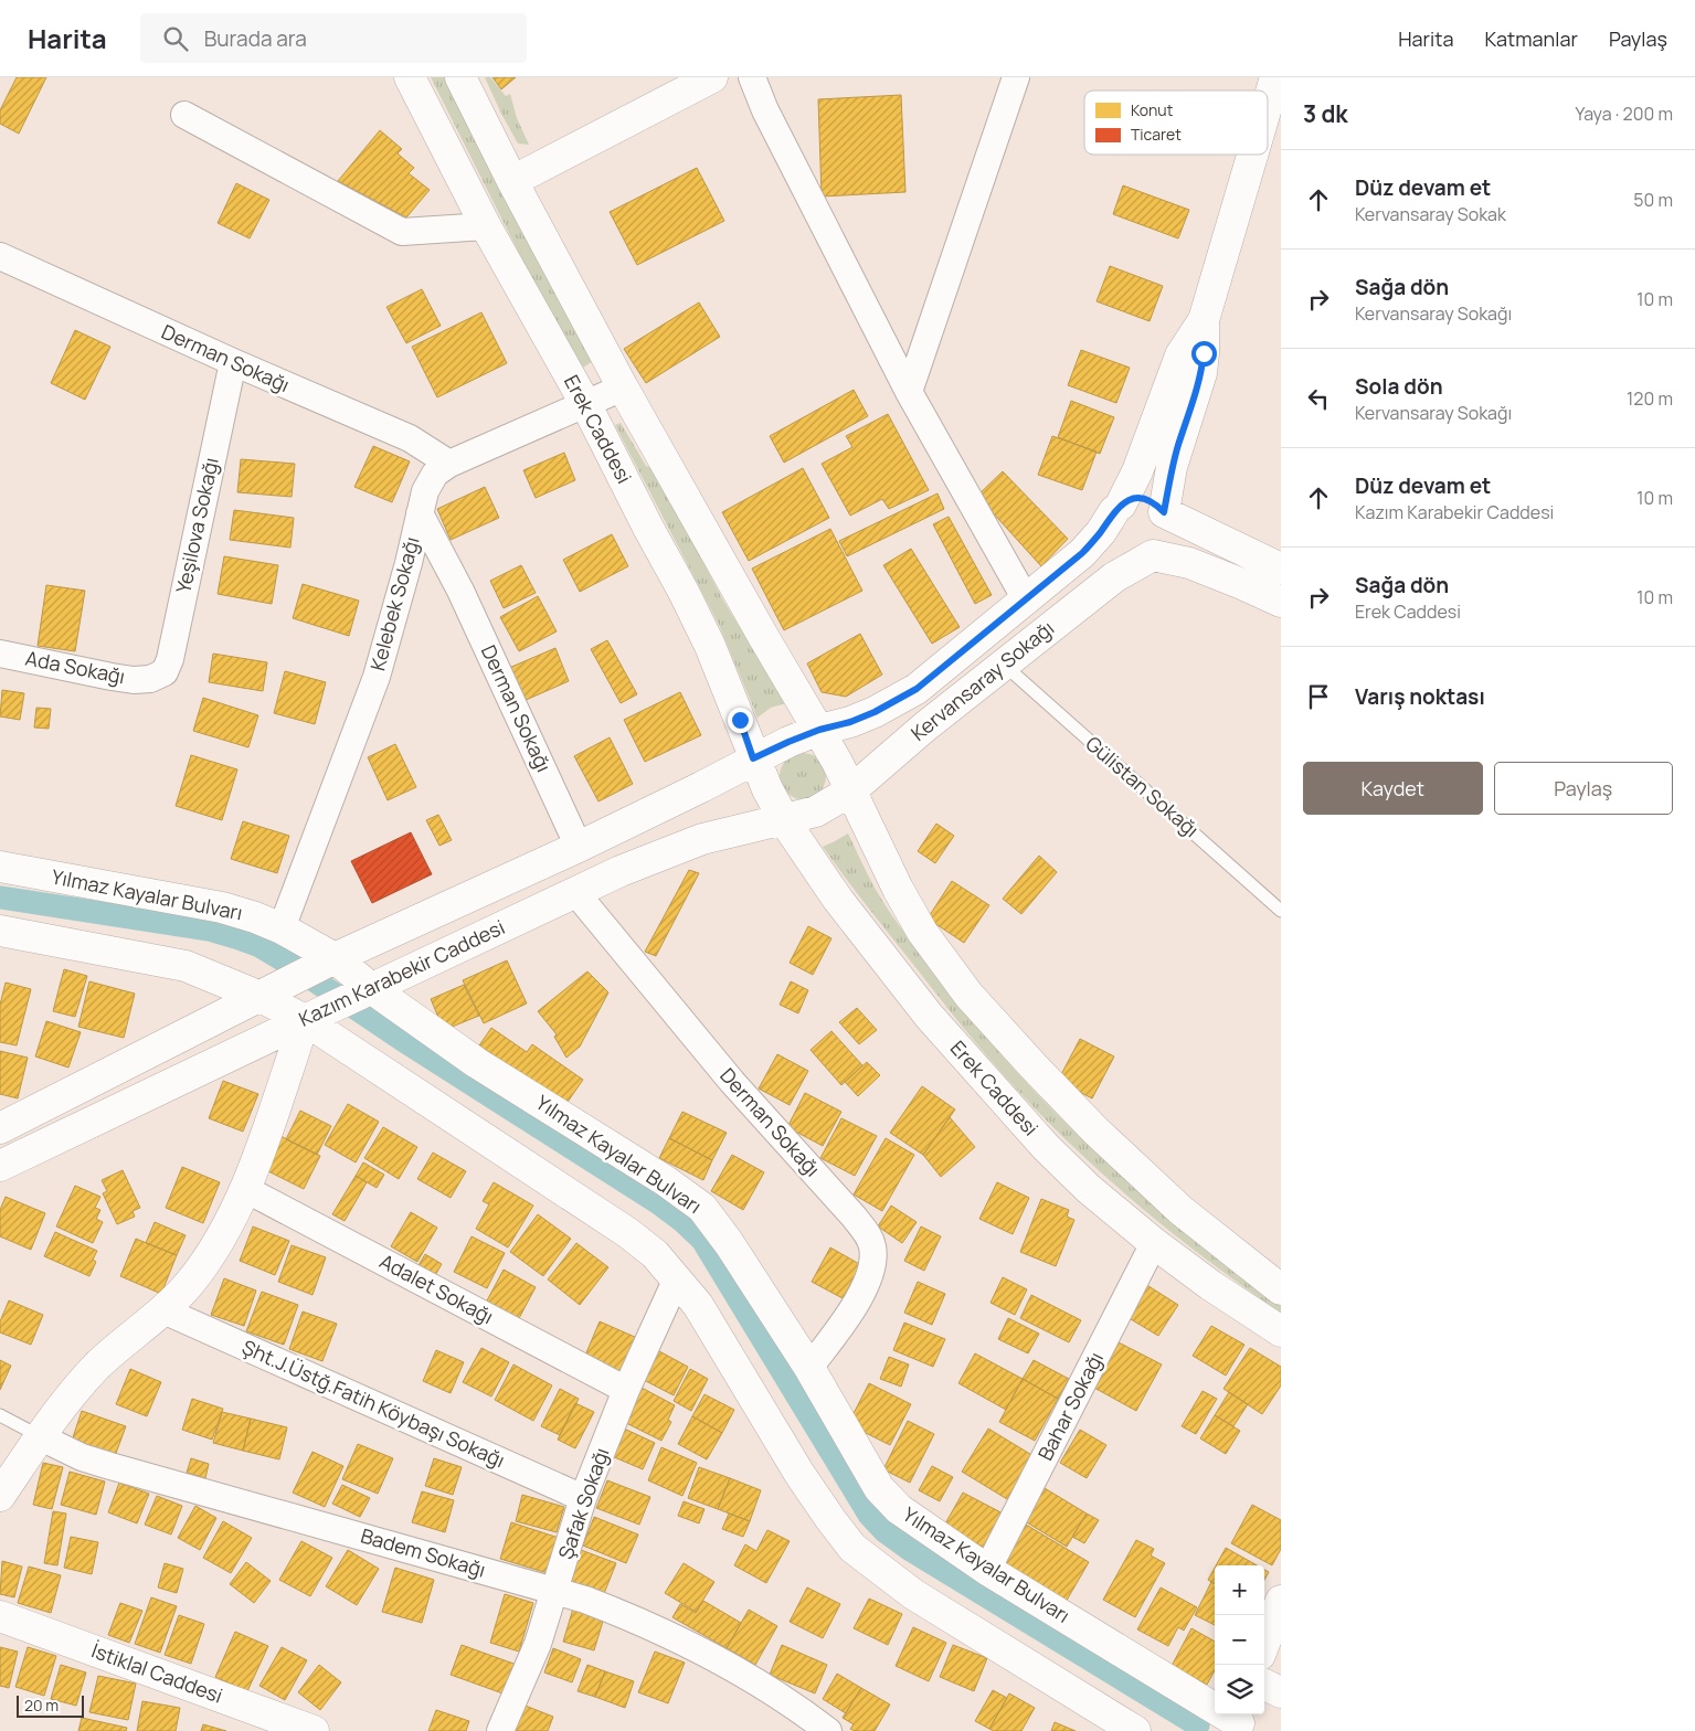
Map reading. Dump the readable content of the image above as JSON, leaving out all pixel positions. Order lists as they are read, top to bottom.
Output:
{
  "streets": {
    "street": [
      "Derman Sokağı",
      "Erek Caddesi",
      "Yeşilova Sokağı",
      "Kelebek Sokağı",
      "Ada Sokağı",
      "Kervansaray Sokağı",
      "Yılmaz Kayalar Bulvarı",
      "Kazım Karabekir Caddesi",
      "Adalet Sokağı",
      "Şht.J.Üstğ.Fatih Köybaşı Sokağı",
      "Bahar Sokağı",
      "Şafak Sokağı",
      "Badem Sokağı",
      "İstiklal Caddesi"
    ],
    "lane": ["Gülistan Sokağı"]
  },
  "crossings": [
    ["Derman Sokağı", "Yeşilova Sokağı"],
    ["Derman Sokağı", "Kelebek Sokağı"],
    ["Derman Sokağı", "Yılmaz Kayalar Bulvarı"],
    ["Derman Sokağı", "Kazım Karabekir Caddesi"],
    ["Erek Caddesi", "Kelebek Sokağı"],
    ["Erek Caddesi", "Kervansaray Sokağı"],
    ["Erek Caddesi", "Kazım Karabekir Caddesi"],
    ["Erek Caddesi", "Bahar Sokağı"],
    ["Yeşilova Sokağı", "Ada Sokağı"],
    ["Kelebek Sokağı", "Yılmaz Kayalar Bulvarı"],
    ["Kervansaray Sokağı", "Gülistan Sokağı"],
    ["Kervansaray Sokağı", "Kazım Karabekir Caddesi"],
    ["Yılmaz Kayalar Bulvarı", "Kazım Karabekir Caddesi"],
    ["Yılmaz Kayalar Bulvarı", "Bahar Sokağı"],
    ["Adalet Sokağı", "Şafak Sokağı"],
    ["Şht.J.Üstğ.Fatih Köybaşı Sokağı", "Şafak Sokağı"],
    ["Şafak Sokağı", "Badem Sokağı"]
  ],
  "legend": ["Konut", "Ticaret"],
  "scale_bar": "20 m",
  "page": {
    "header": "Harita",
    "search": "Burada ara",
    "nav": ["Harita", "Katmanlar", "Paylaş"],
    "heading": ["3 dk", "Yaya · 200 m"],
    "list": [
      ["Düz devam et", "Kervansaray Sokak", "50 m"],
      ["Sağa dön", "Kervansaray Sokağı", "10 m"],
      ["Sola dön", "Kervansaray Sokağı", "120 m"],
      ["Düz devam et", "Kazım Karabekir Caddesi", "10 m"],
      ["Sağa dön", "Erek Caddesi", "10 m"],
      "Varış noktası"
    ],
    "buttons": ["Kaydet", "Paylaş"],
    "map_buttons": ["+", "−"],
    "scale": "20 m"
  }
}
